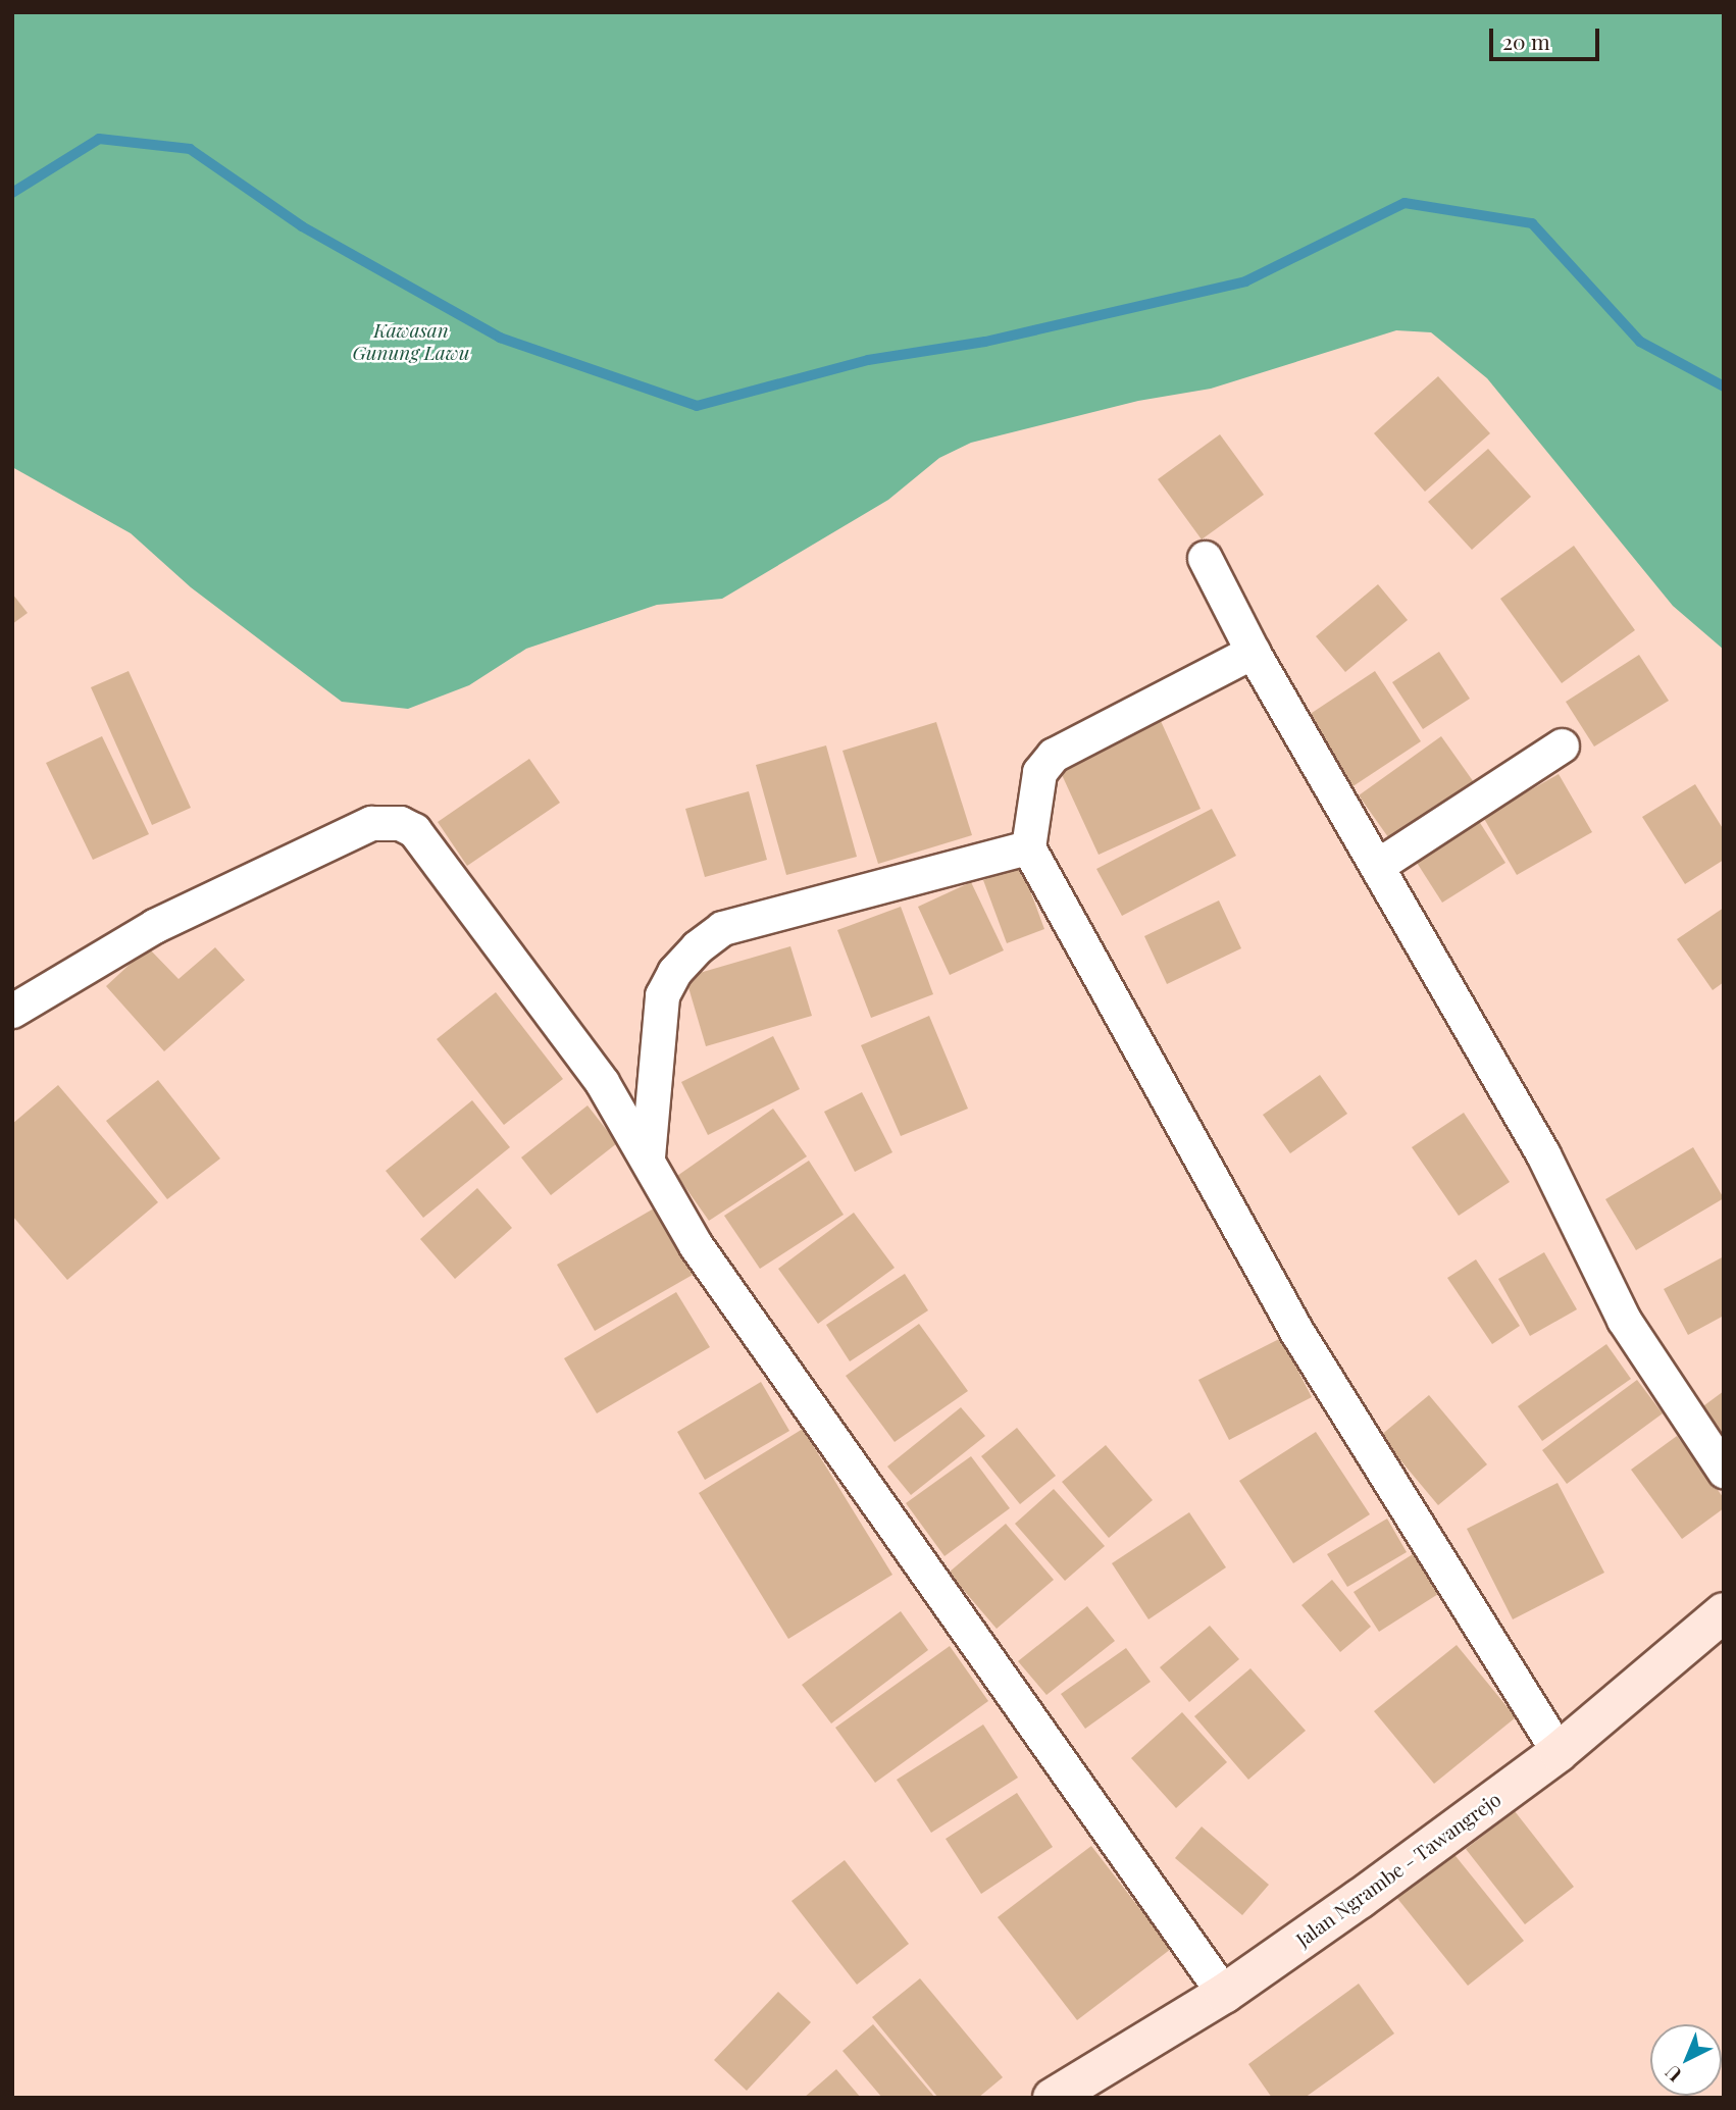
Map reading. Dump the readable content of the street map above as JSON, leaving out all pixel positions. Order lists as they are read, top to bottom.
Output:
{
  "streets": {
    "main road": ["Jalan Ngrambe - Tawangrejo"]
  },
  "parks": ["Kawasan Gunung Lawu"],
  "scale_bar": "20 m",
  "north": "bottom left"
}
